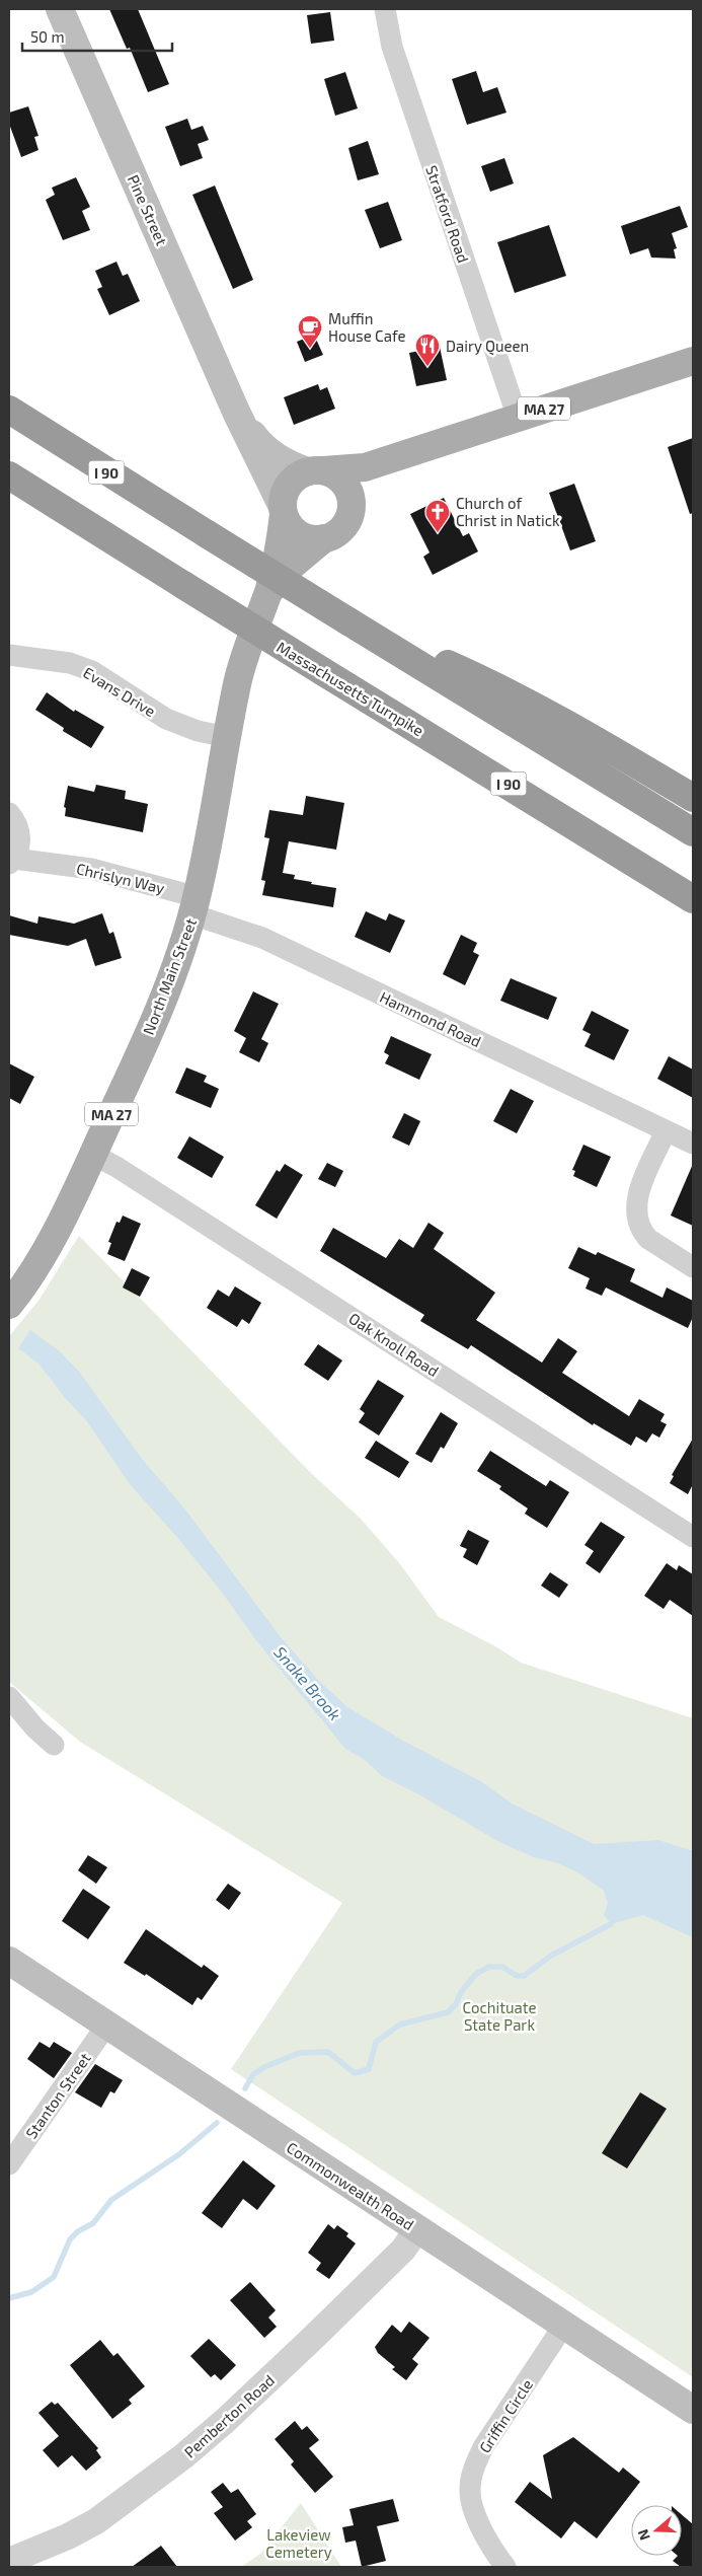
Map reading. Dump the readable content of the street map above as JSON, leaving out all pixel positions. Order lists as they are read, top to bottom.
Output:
{
  "streets": {
    "highway": ["I 90", "Massachusetts Turnpike"],
    "main road": [
      "Pine Street",
      "MA 27",
      "North Main Street",
      "Commonwealth Road"
    ],
    "street": [
      "Stratford Road",
      "Evans Drive",
      "Chrislyn Way",
      "Hammond Road",
      "Oak Knoll Road",
      "Stanton Street",
      "Pemberton Road",
      "Griffin Circle"
    ]
  },
  "crossings": [
    ["Pine Street", "MA 27"],
    ["Pine Street", "North Main Street"],
    ["Stratford Road", "MA 27"],
    ["MA 27", "North Main Street"],
    ["Evans Drive", "North Main Street"],
    ["Chrislyn Way", "North Main Street"],
    ["Chrislyn Way", "Hammond Road"],
    ["North Main Street", "Hammond Road"],
    ["North Main Street", "Oak Knoll Road"],
    ["Stanton Street", "Commonwealth Road"],
    ["Commonwealth Road", "Pemberton Road"],
    ["Commonwealth Road", "Griffin Circle"]
  ],
  "water": ["Snake Brook"],
  "parks": ["Cochituate State Park", "Lakeview Cemetery"],
  "places": {
    "cafe": ["Muffin House Cafe"],
    "restaurant": ["Dairy Queen"],
    "church": ["Church of Christ in Natick"]
  },
  "scale_bar": "50 m",
  "north": "left"
}
